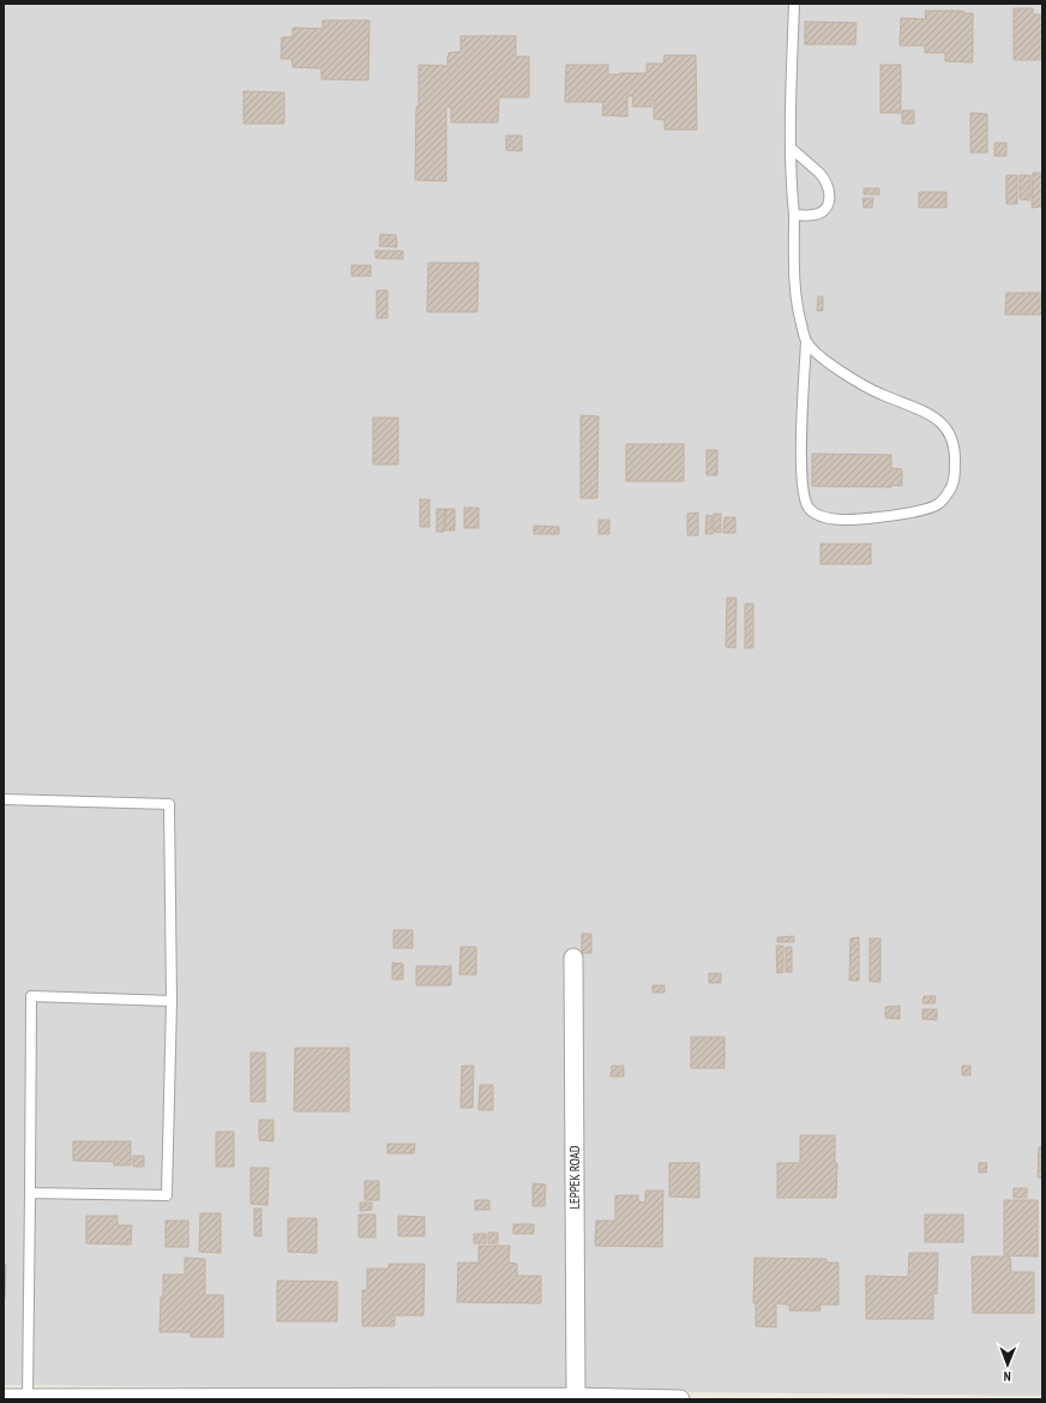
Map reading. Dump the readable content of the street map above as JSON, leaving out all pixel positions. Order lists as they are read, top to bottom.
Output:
{
  "streets": {
    "street": ["LEPPEK ROAD"]
  },
  "north": "bottom"
}
